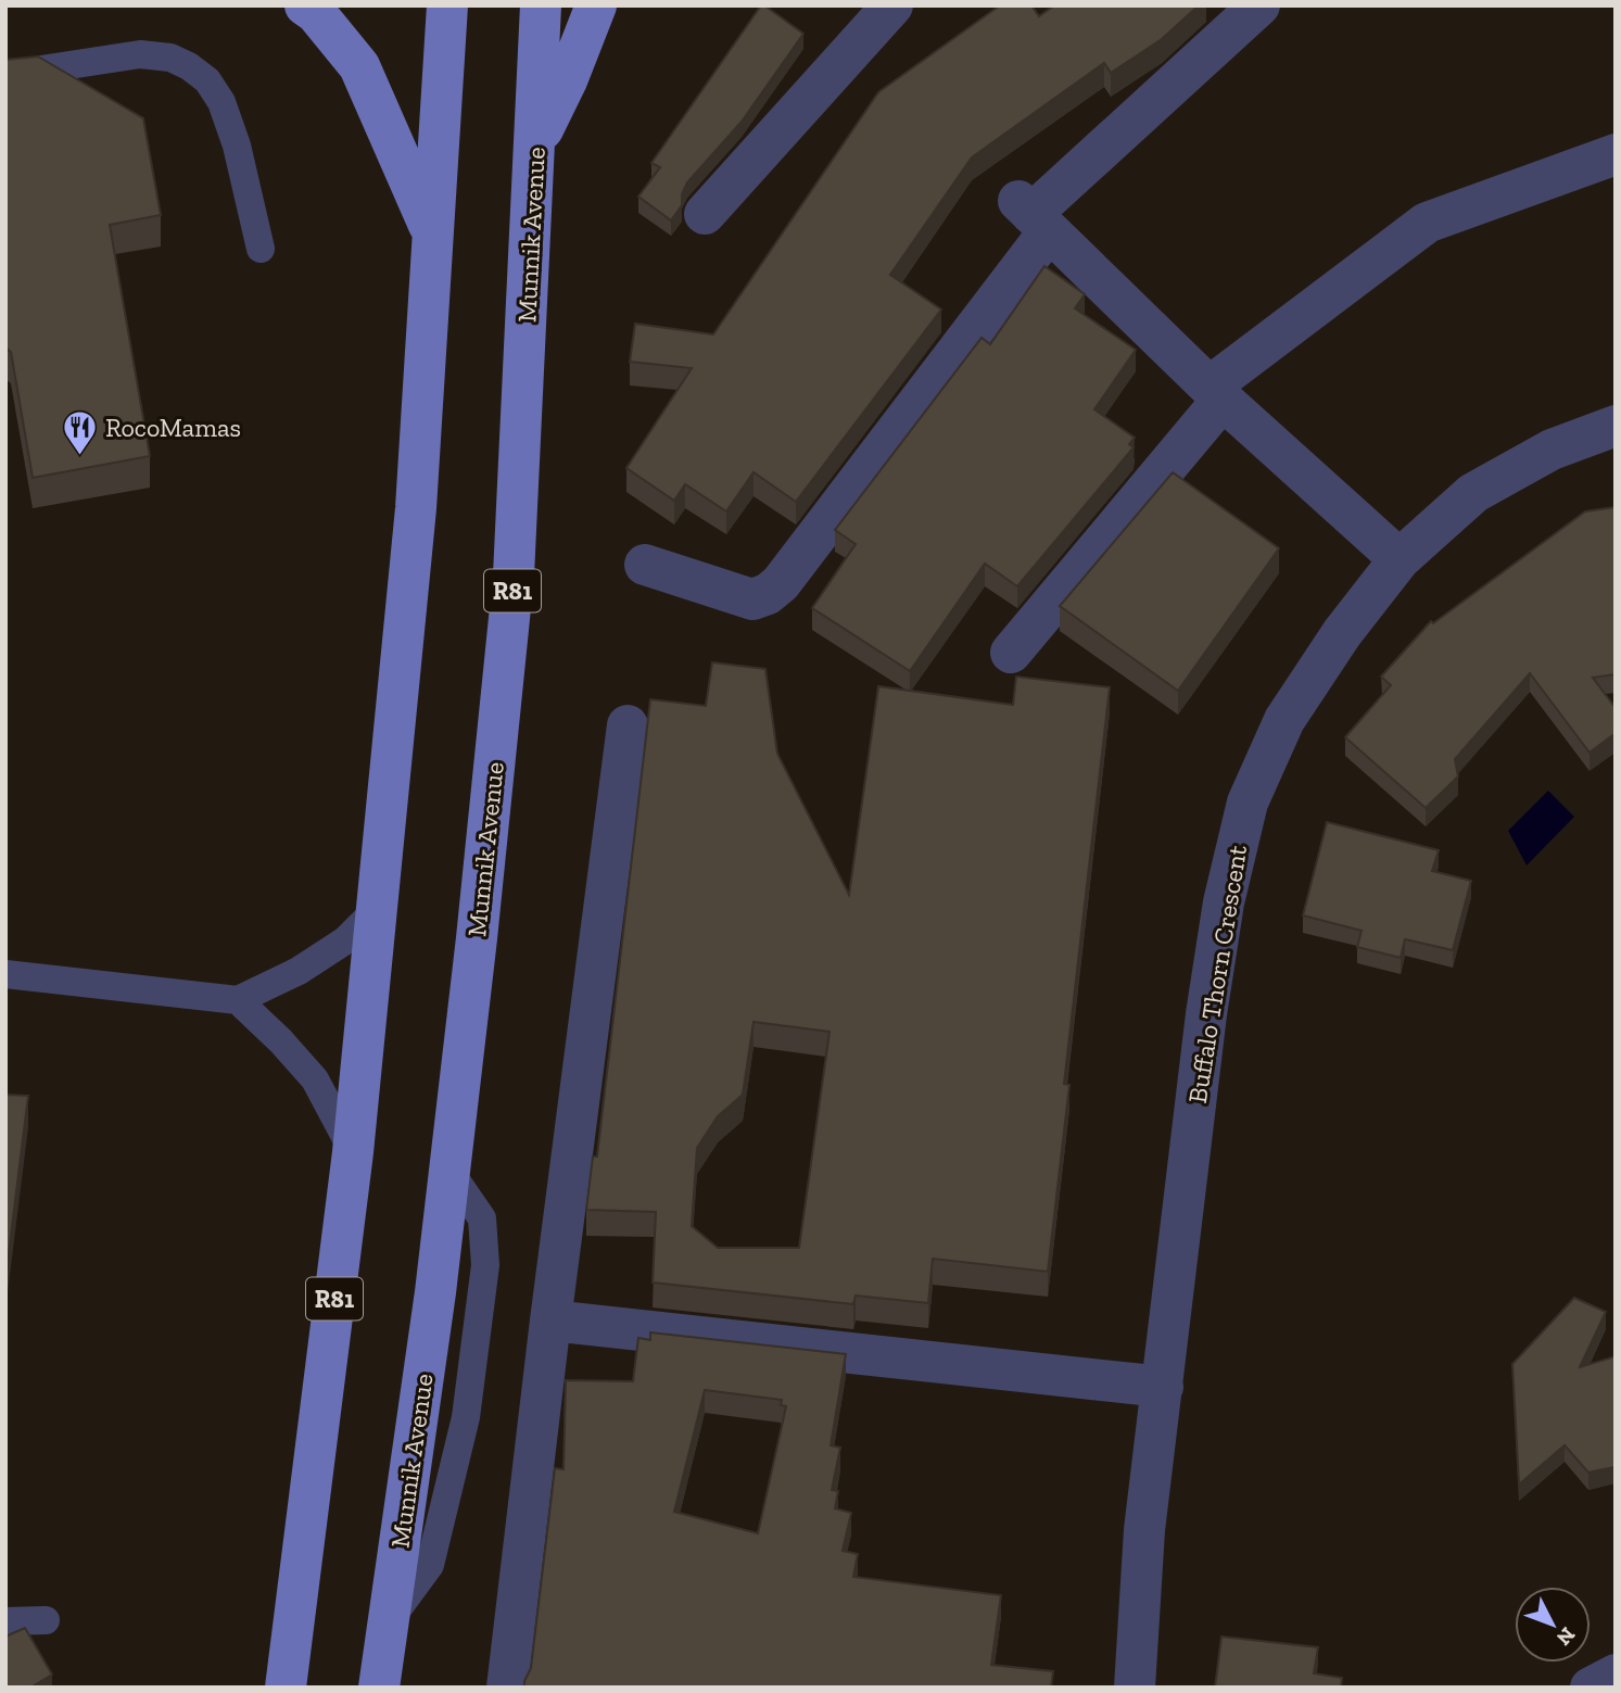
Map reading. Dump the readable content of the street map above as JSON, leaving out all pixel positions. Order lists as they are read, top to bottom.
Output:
{
  "streets": {
    "main road": ["Munnik Avenue", "R81"],
    "street": ["Buffalo Thorn Crescent"]
  },
  "places": {
    "restaurant": ["RocoMamas"]
  },
  "north": "bottom right"
}
